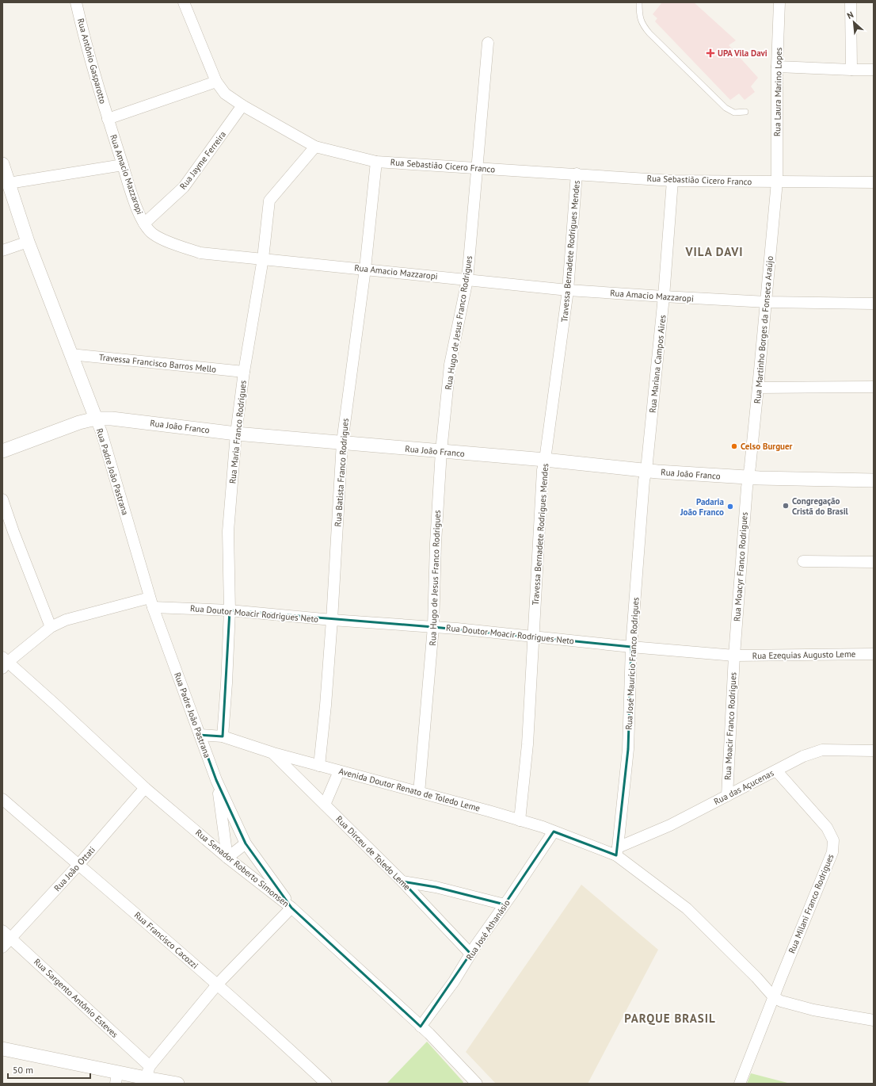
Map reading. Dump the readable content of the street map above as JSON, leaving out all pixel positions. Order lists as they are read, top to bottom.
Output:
{
  "streets": {
    "street": [
      "Rua Antônio Gasparotto",
      "Rua Laura Marino Lopes",
      "Rua Jayme Ferreira",
      "Rua Sebastião Cicero Franco",
      "Rua Amacio Mazzaropi",
      "Travessa Bernadete Rodrigues Mendes",
      "Rua Hugo de Jesus Franco Rodrigues",
      "Rua Martinho Borges da Fonseca Araújo",
      "Travessa Francisco Barros Mello",
      "Rua Mariana Campos Aires",
      "Rua João Franco",
      "Rua Maria Franco Rodrigues",
      "Rua Padre João Pastrana",
      "Rua Batista Franco Rodrigues",
      "Rua Moacyr Franco Rodrigues",
      "Rua Doutor Moacir Rodrigues Neto",
      "Rua Ezequias Augusto Leme",
      "Rua José Maurício Franco Rodrigues",
      "Rua Moacir Franco Rodrigues",
      "Rua das Açucenas",
      "Avenida Doutor Renato de Toledo Leme",
      "Rua Dirceu de Toledo Leme",
      "Rua Senador Roberto Simonsen",
      "Rua João Ottati",
      "Rua Milani Franco Rodrigues",
      "Rua José Athanásio",
      "Rua Francisco Cacozzi",
      "Rua Sargento Antônio Esteves"
    ]
  },
  "crossings": [
    ["Rua Antônio Gasparotto", "Rua Amacio Mazzaropi"],
    ["Rua Laura Marino Lopes", "Rua Sebastião Cicero Franco"],
    ["Rua Laura Marino Lopes", "Rua Martinho Borges da Fonseca Araújo"],
    ["Rua Jayme Ferreira", "Rua Sebastião Cicero Franco"],
    ["Rua Jayme Ferreira", "Rua Amacio Mazzaropi"],
    ["Rua Sebastião Cicero Franco", "Travessa Bernadete Rodrigues Mendes"],
    ["Rua Sebastião Cicero Franco", "Rua Hugo de Jesus Franco Rodrigues"],
    ["Rua Sebastião Cicero Franco", "Rua Martinho Borges da Fonseca Araújo"],
    ["Rua Sebastião Cicero Franco", "Rua Mariana Campos Aires"],
    ["Rua Sebastião Cicero Franco", "Rua Maria Franco Rodrigues"],
    ["Rua Sebastião Cicero Franco", "Rua Batista Franco Rodrigues"],
    ["Rua Amacio Mazzaropi", "Travessa Bernadete Rodrigues Mendes"],
    ["Rua Amacio Mazzaropi", "Rua Hugo de Jesus Franco Rodrigues"],
    ["Rua Amacio Mazzaropi", "Rua Martinho Borges da Fonseca Araújo"],
    ["Rua Amacio Mazzaropi", "Rua Mariana Campos Aires"],
    ["Rua Amacio Mazzaropi", "Rua Maria Franco Rodrigues"],
    ["Rua Amacio Mazzaropi", "Rua Batista Franco Rodrigues"],
    ["Travessa Bernadete Rodrigues Mendes", "Rua João Franco"],
    ["Travessa Bernadete Rodrigues Mendes", "Rua Doutor Moacir Rodrigues Neto"],
    ["Travessa Bernadete Rodrigues Mendes", "Avenida Doutor Renato de Toledo Leme"],
    ["Rua Hugo de Jesus Franco Rodrigues", "Rua João Franco"],
    ["Rua Hugo de Jesus Franco Rodrigues", "Rua Doutor Moacir Rodrigues Neto"],
    ["Rua Hugo de Jesus Franco Rodrigues", "Avenida Doutor Renato de Toledo Leme"],
    ["Rua Martinho Borges da Fonseca Araújo", "Rua João Franco"],
    ["Rua Martinho Borges da Fonseca Araújo", "Rua Moacyr Franco Rodrigues"],
    ["Travessa Francisco Barros Mello", "Rua Maria Franco Rodrigues"],
    ["Travessa Francisco Barros Mello", "Rua Padre João Pastrana"],
    ["Rua Mariana Campos Aires", "Rua João Franco"],
    ["Rua Mariana Campos Aires", "Rua José Maurício Franco Rodrigues"],
    ["Rua João Franco", "Rua Maria Franco Rodrigues"],
    ["Rua João Franco", "Rua Padre João Pastrana"],
    ["Rua João Franco", "Rua Batista Franco Rodrigues"],
    ["Rua João Franco", "Rua Moacyr Franco Rodrigues"],
    ["Rua João Franco", "Rua José Maurício Franco Rodrigues"],
    ["Rua Maria Franco Rodrigues", "Rua Doutor Moacir Rodrigues Neto"],
    ["Rua Maria Franco Rodrigues", "Avenida Doutor Renato de Toledo Leme"],
    ["Rua Padre João Pastrana", "Rua Doutor Moacir Rodrigues Neto"],
    ["Rua Padre João Pastrana", "Avenida Doutor Renato de Toledo Leme"],
    ["Rua Padre João Pastrana", "Rua Senador Roberto Simonsen"],
    ["Rua Batista Franco Rodrigues", "Rua Doutor Moacir Rodrigues Neto"],
    ["Rua Batista Franco Rodrigues", "Avenida Doutor Renato de Toledo Leme"],
    ["Rua Moacyr Franco Rodrigues", "Rua Doutor Moacir Rodrigues Neto"],
    ["Rua Moacyr Franco Rodrigues", "Rua Ezequias Augusto Leme"],
    ["Rua Moacyr Franco Rodrigues", "Rua Moacir Franco Rodrigues"],
    ["Rua Doutor Moacir Rodrigues Neto", "Rua Ezequias Augusto Leme"],
    ["Rua Doutor Moacir Rodrigues Neto", "Rua José Maurício Franco Rodrigues"],
    ["Rua Doutor Moacir Rodrigues Neto", "Rua Moacir Franco Rodrigues"],
    ["Rua Doutor Moacir Rodrigues Neto", "Rua Senador Roberto Simonsen"],
    ["Rua Ezequias Augusto Leme", "Rua Moacir Franco Rodrigues"],
    ["Rua José Maurício Franco Rodrigues", "Rua das Açucenas"],
    ["Rua José Maurício Franco Rodrigues", "Avenida Doutor Renato de Toledo Leme"],
    ["Rua Moacir Franco Rodrigues", "Rua das Açucenas"],
    ["Rua das Açucenas", "Avenida Doutor Renato de Toledo Leme"],
    ["Rua das Açucenas", "Rua Milani Franco Rodrigues"],
    ["Avenida Doutor Renato de Toledo Leme", "Rua Dirceu de Toledo Leme"],
    ["Avenida Doutor Renato de Toledo Leme", "Rua Milani Franco Rodrigues"],
    ["Avenida Doutor Renato de Toledo Leme", "Rua José Athanásio"],
    ["Rua Dirceu de Toledo Leme", "Rua José Athanásio"],
    ["Rua Senador Roberto Simonsen", "Rua João Ottati"],
    ["Rua Senador Roberto Simonsen", "Rua José Athanásio"],
    ["Rua João Ottati", "Rua Francisco Cacozzi"],
    ["Rua João Ottati", "Rua Sargento Antônio Esteves"]
  ],
  "districts": ["VILA DAVI", "PARQUE BRASIL"],
  "places": {
    "health": ["UPA Vila Davi"],
    "other": ["Celso Burguer", "Congregação Cristã do Brasil", "Padaria João Franco"]
  },
  "scale_bar": "50 m",
  "north": "top left"
}
